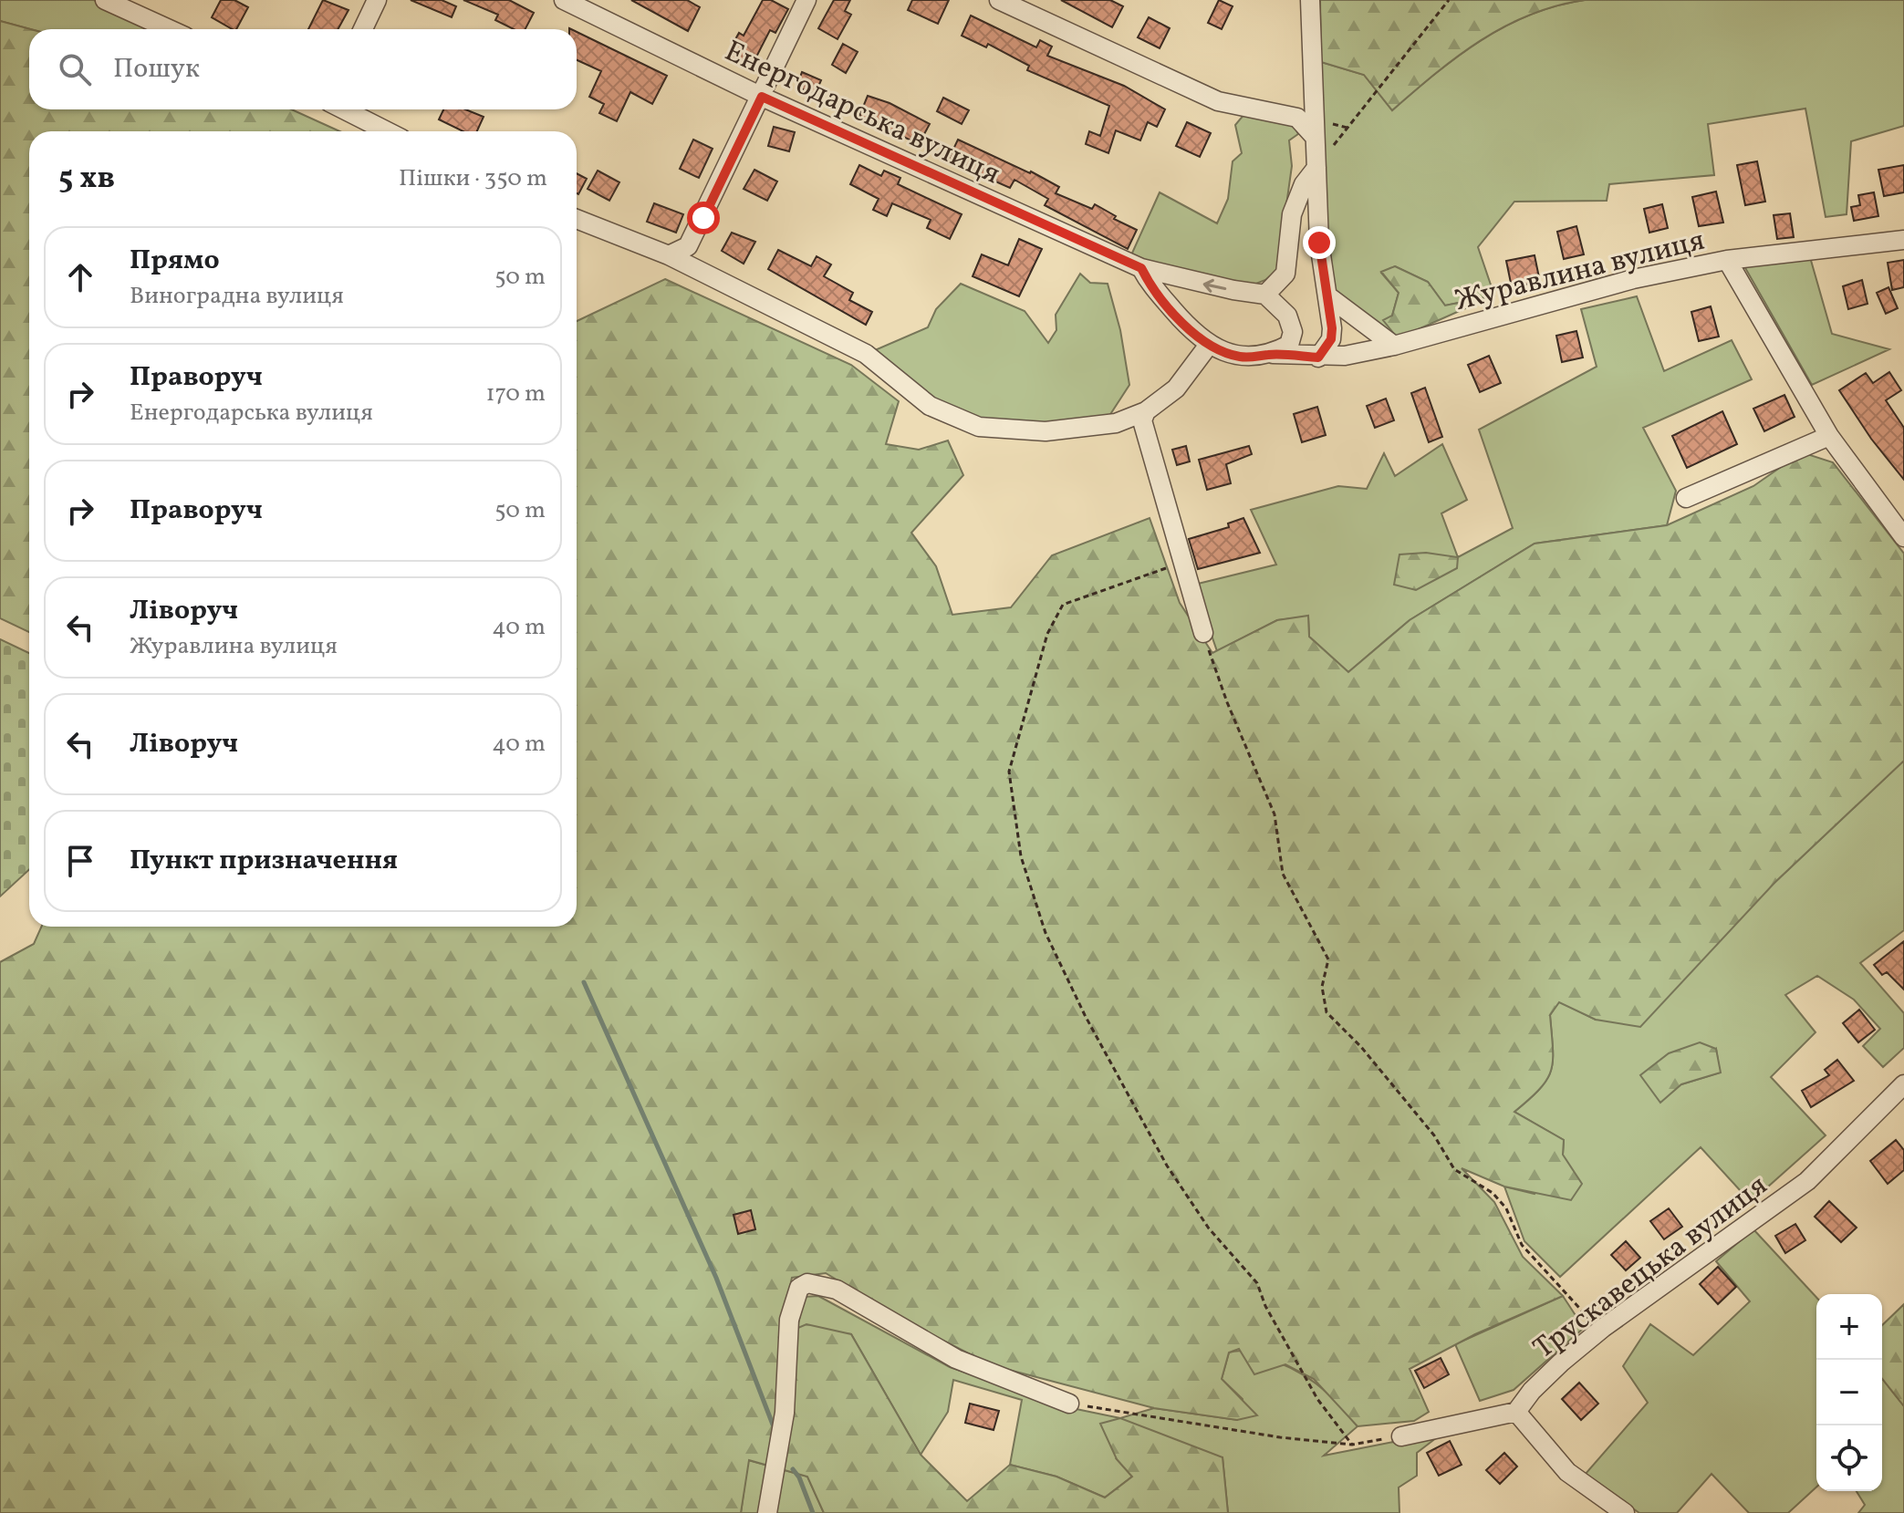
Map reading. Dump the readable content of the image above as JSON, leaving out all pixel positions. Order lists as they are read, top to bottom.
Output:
{
  "streets": {
    "street": ["Енергодарська вулиця", "Журавлина вулиця", "Трускавецька вулиця"]
  },
  "page": {
    "search": "Пошук",
    "heading": ["5 хв", "Пішки · 350 m"],
    "list": [
      ["Прямо", "Виноградна вулиця", "50 m"],
      ["Праворуч", "Енергодарська вулиця", "170 m"],
      ["Праворуч", "50 m"],
      ["Ліворуч", "Журавлина вулиця", "40 m"],
      ["Ліворуч", "40 m"],
      "Пункт призначення"
    ],
    "map_buttons": ["+", "−"]
  }
}
